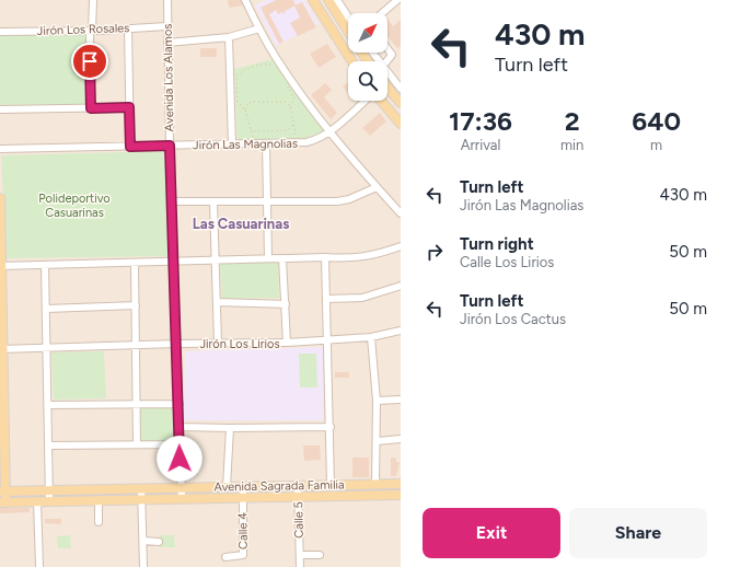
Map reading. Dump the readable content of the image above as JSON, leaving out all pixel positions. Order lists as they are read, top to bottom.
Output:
{
  "streets": {
    "main road": ["Avenida Sagrada Familia"],
    "street": [
      "Jirón Los Rosales",
      "Avenida Los Alamos",
      "Jirón Las Magnolias",
      "Jirón Los Lirios",
      "Calle 5",
      "Calle 4"
    ]
  },
  "crossings": [
    ["Jirón Los Rosales", "Avenida Los Alamos"],
    ["Avenida Los Alamos", "Jirón Las Magnolias"],
    ["Avenida Los Alamos", "Jirón Los Lirios"],
    ["Avenida Los Alamos", "Avenida Sagrada Familia"],
    ["Avenida Sagrada Familia", "Calle 5"],
    ["Avenida Sagrada Familia", "Calle 4"]
  ],
  "districts": ["Las Casuarinas"],
  "parks": ["Polideportivo Casuarinas"],
  "north": "top right",
  "page": {
    "turn": ["430 m", "Turn left"],
    "eta": [
      "17:36",
      "Arrival",
      "2",
      "min",
      "640",
      "m"
    ],
    "list": [
      {
        "name": "Turn left",
        "note": "Jirón Las Magnolias",
        "value": "430 m"
      },
      {
        "name": "Turn right",
        "note": "Calle Los Lirios",
        "value": "50 m"
      },
      {
        "name": "Turn left",
        "note": "Jirón Los Cactus",
        "value": "50 m"
      }
    ],
    "buttons": ["Exit", "Share"]
  }
}
